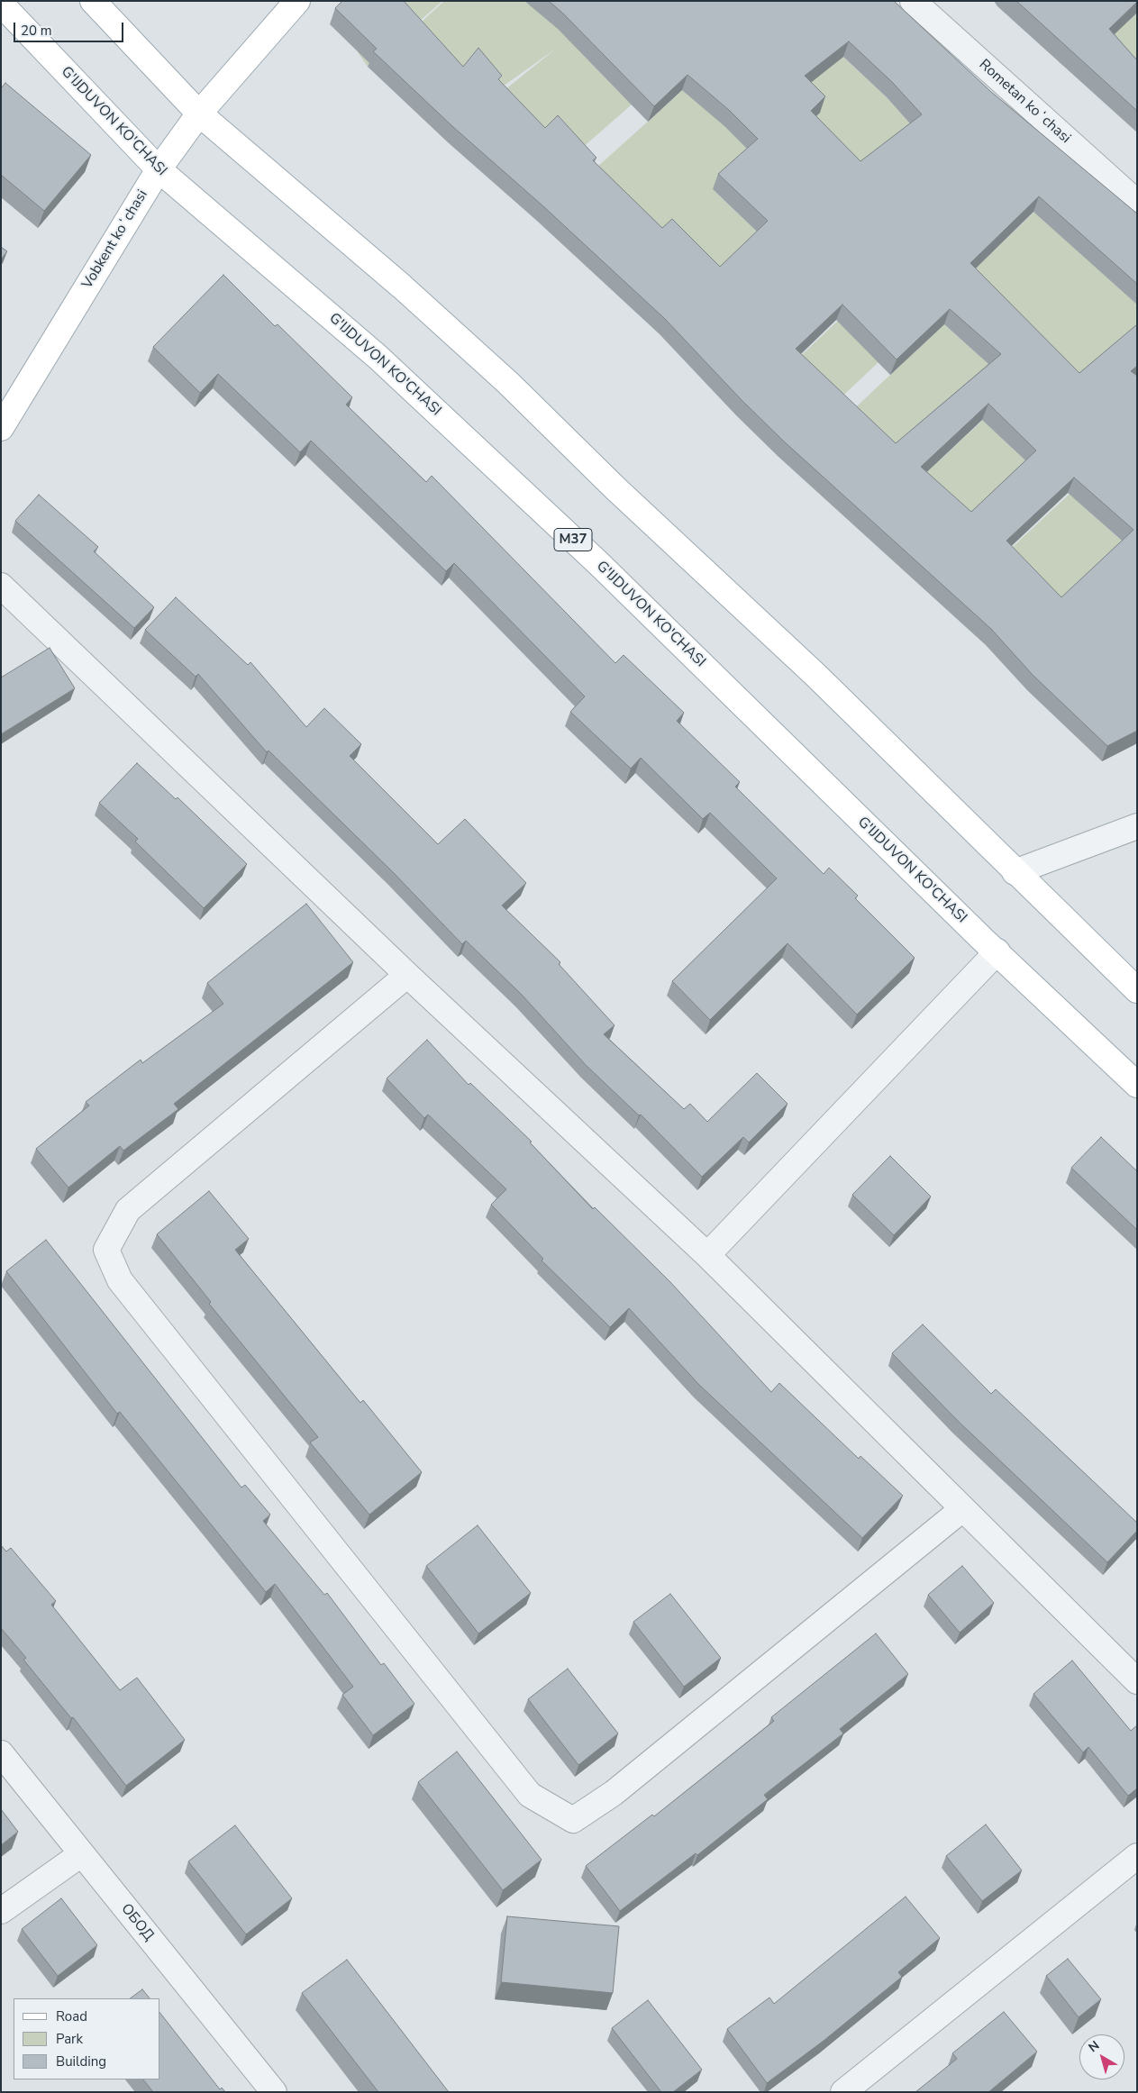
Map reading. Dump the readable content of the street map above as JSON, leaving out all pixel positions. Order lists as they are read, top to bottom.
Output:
{
  "streets": {
    "main road": ["G'IJDUVON KO'CHASI", "Vobkent koʻchasi", "M37"],
    "street": ["Rometan koʻchasi", "ОБОД"]
  },
  "crossings": [
    ["G'IJDUVON KO'CHASI", "Vobkent koʻchasi"]
  ],
  "legend": ["Road", "Park", "Building"],
  "scale_bar": "20 m",
  "north": "top left"
}
